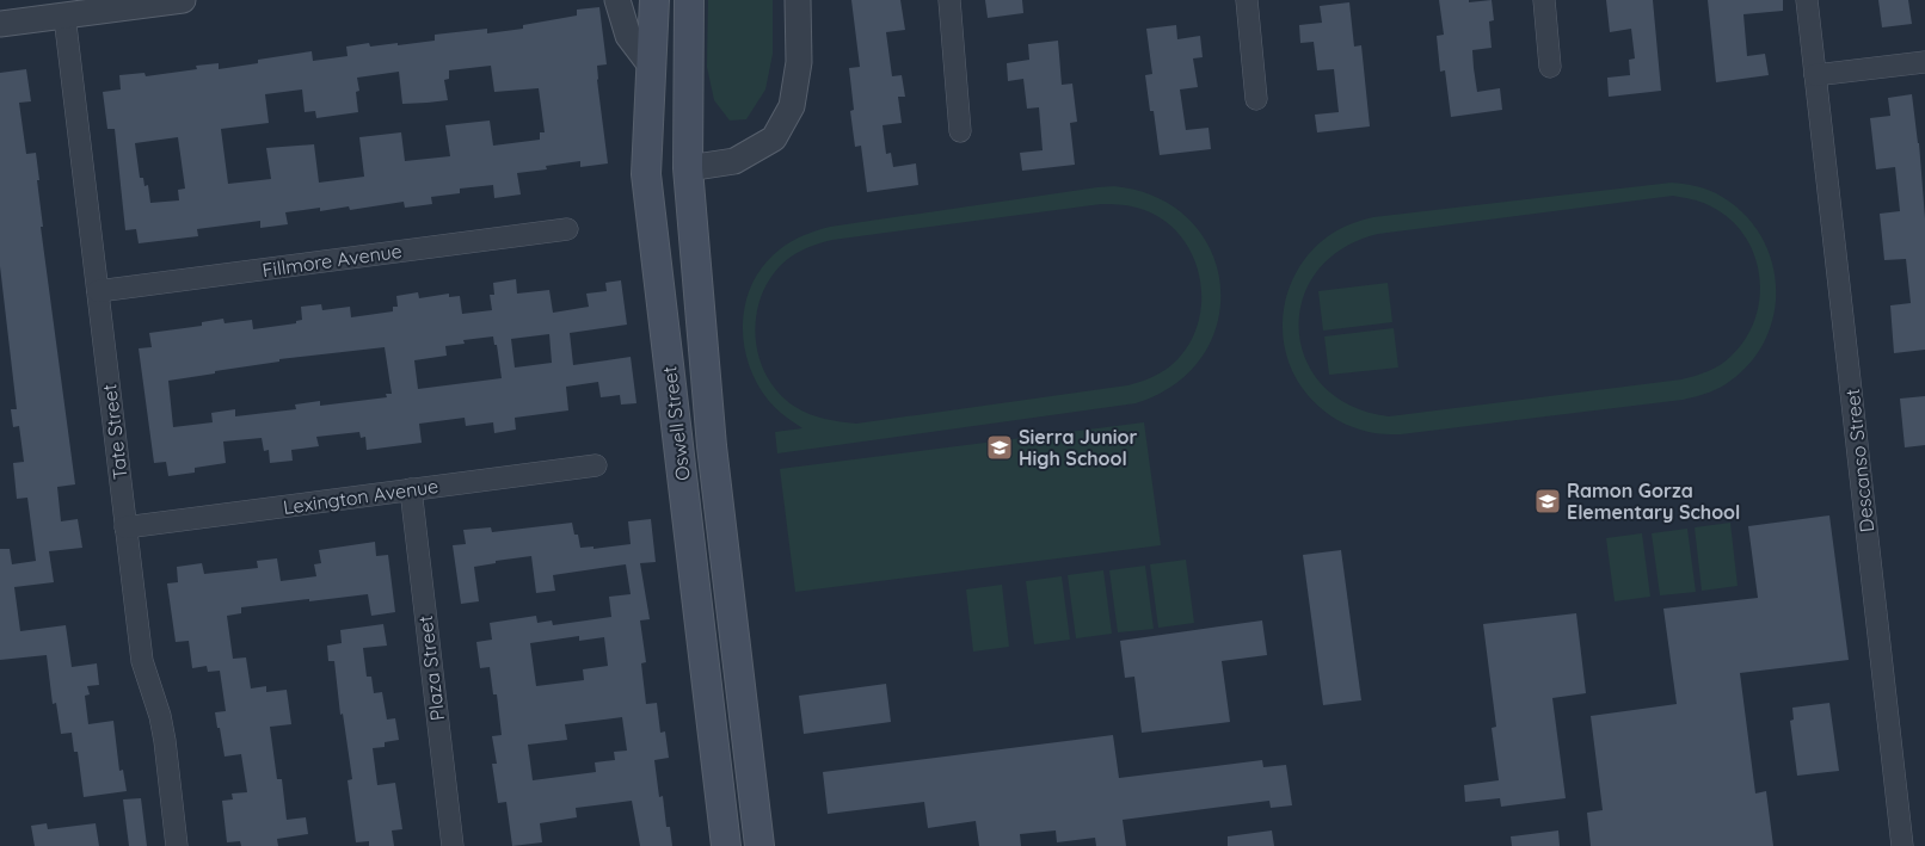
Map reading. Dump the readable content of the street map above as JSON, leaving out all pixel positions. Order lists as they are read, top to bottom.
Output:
{
  "streets": {
    "main road": ["Oswell Street"],
    "street": [
      "Fillmore Avenue",
      "Tate Street",
      "Descanso Street",
      "Lexington Avenue",
      "Plaza Street"
    ]
  },
  "crossings": [
    ["Fillmore Avenue", "Tate Street"],
    ["Tate Street", "Lexington Avenue"],
    ["Lexington Avenue", "Plaza Street"]
  ],
  "places": {
    "school or university": ["Sierra Junior High School", "Ramon Gorza Elementary School"]
  }
}
